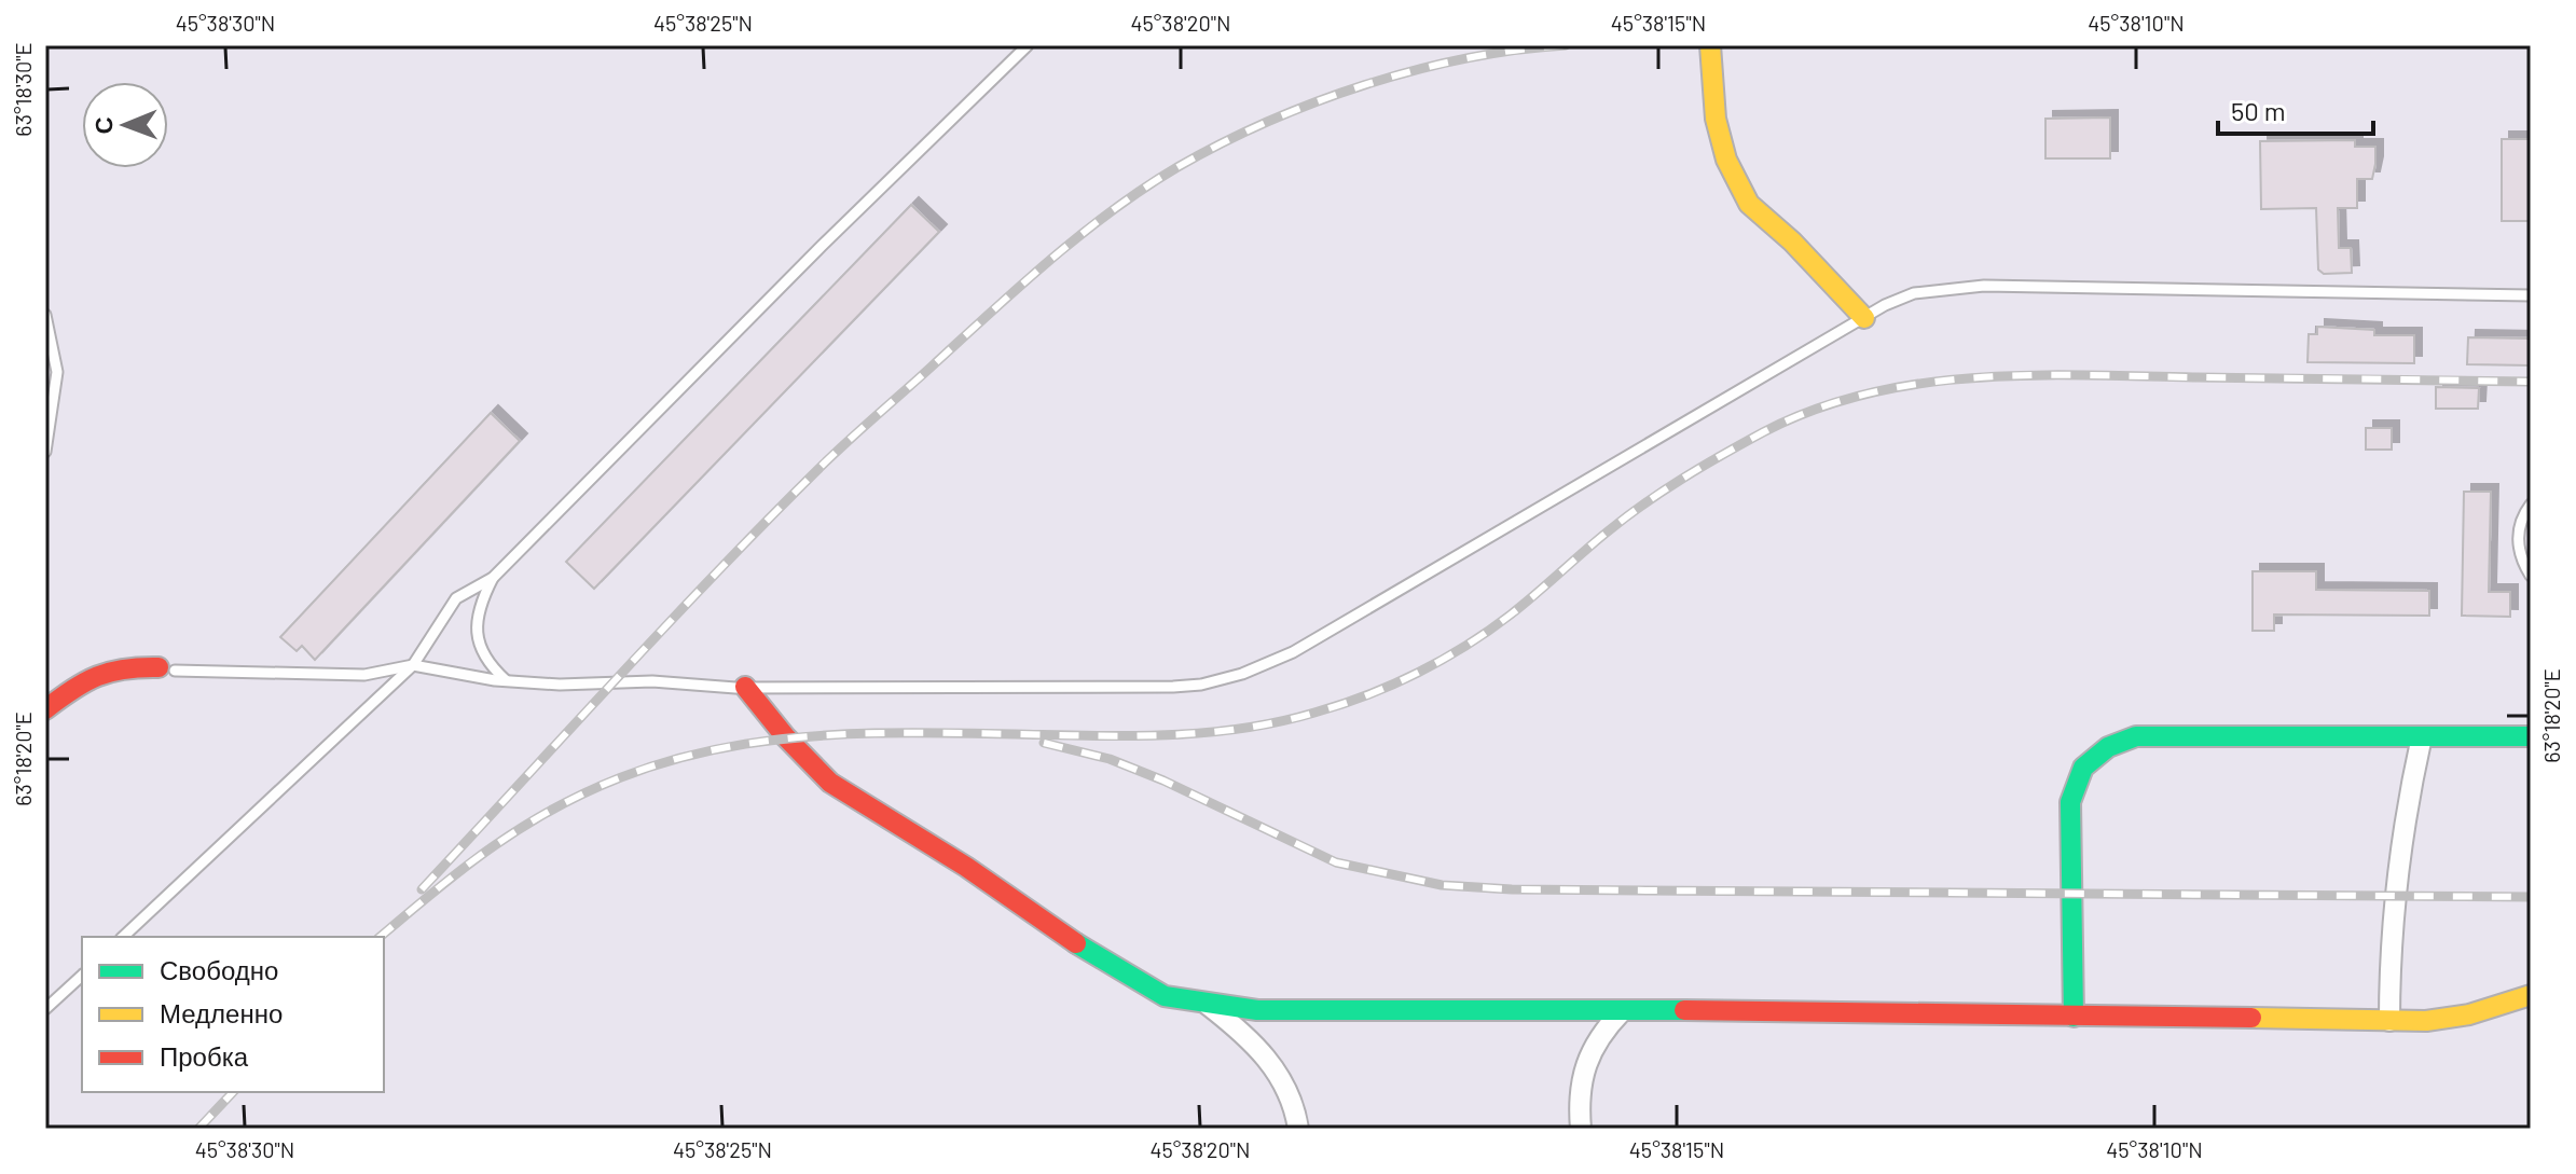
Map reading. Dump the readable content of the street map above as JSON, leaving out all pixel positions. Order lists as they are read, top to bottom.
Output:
{
  "legend": ["Свободно", "Медленно", "Пробка"],
  "scale_bar": "50 m",
  "north": "left",
  "coordinates": [
    "45°38'30\"N",
    "45°38'25\"N",
    "45°38'20\"N",
    "45°38'15\"N",
    "45°38'10\"N",
    "63°18'30\"E",
    "63°18'20\"E"
  ]
}
